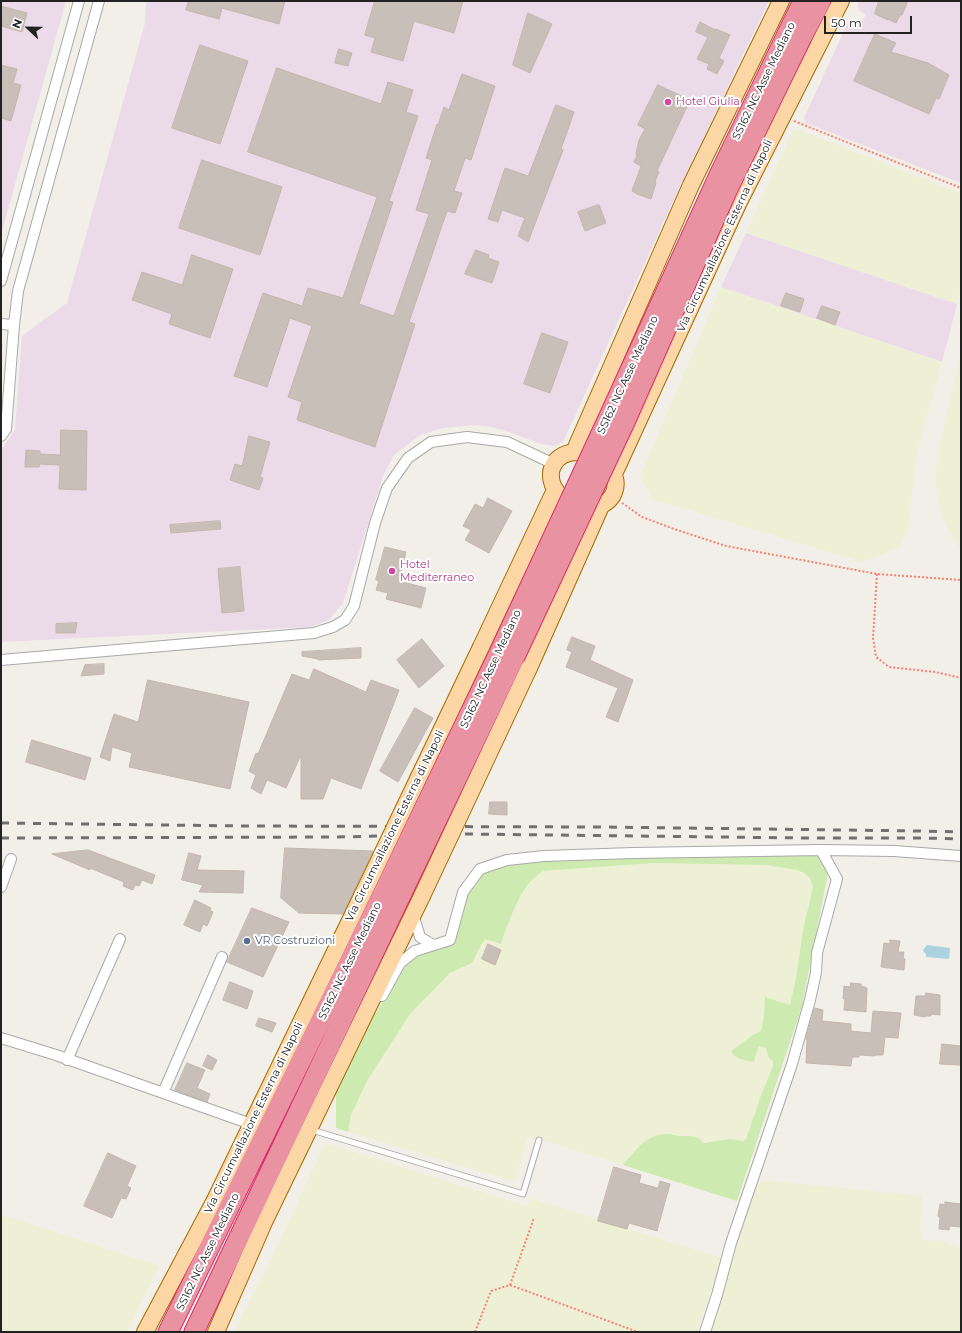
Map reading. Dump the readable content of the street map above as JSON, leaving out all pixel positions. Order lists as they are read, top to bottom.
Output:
{
  "streets": {
    "highway": ["SS162 NC Asse Mediano"],
    "main road": ["Via Circumvallazione Esterna di Napoli"]
  },
  "crossings": [
    ["SS162 NC Asse Mediano", "Via Circumvallazione Esterna di Napoli"]
  ],
  "places": ["Hotel Giulia", "Hotel Mediterraneo", "VR Costruzioni"],
  "scale_bar": "50 m",
  "north": "left"
}
